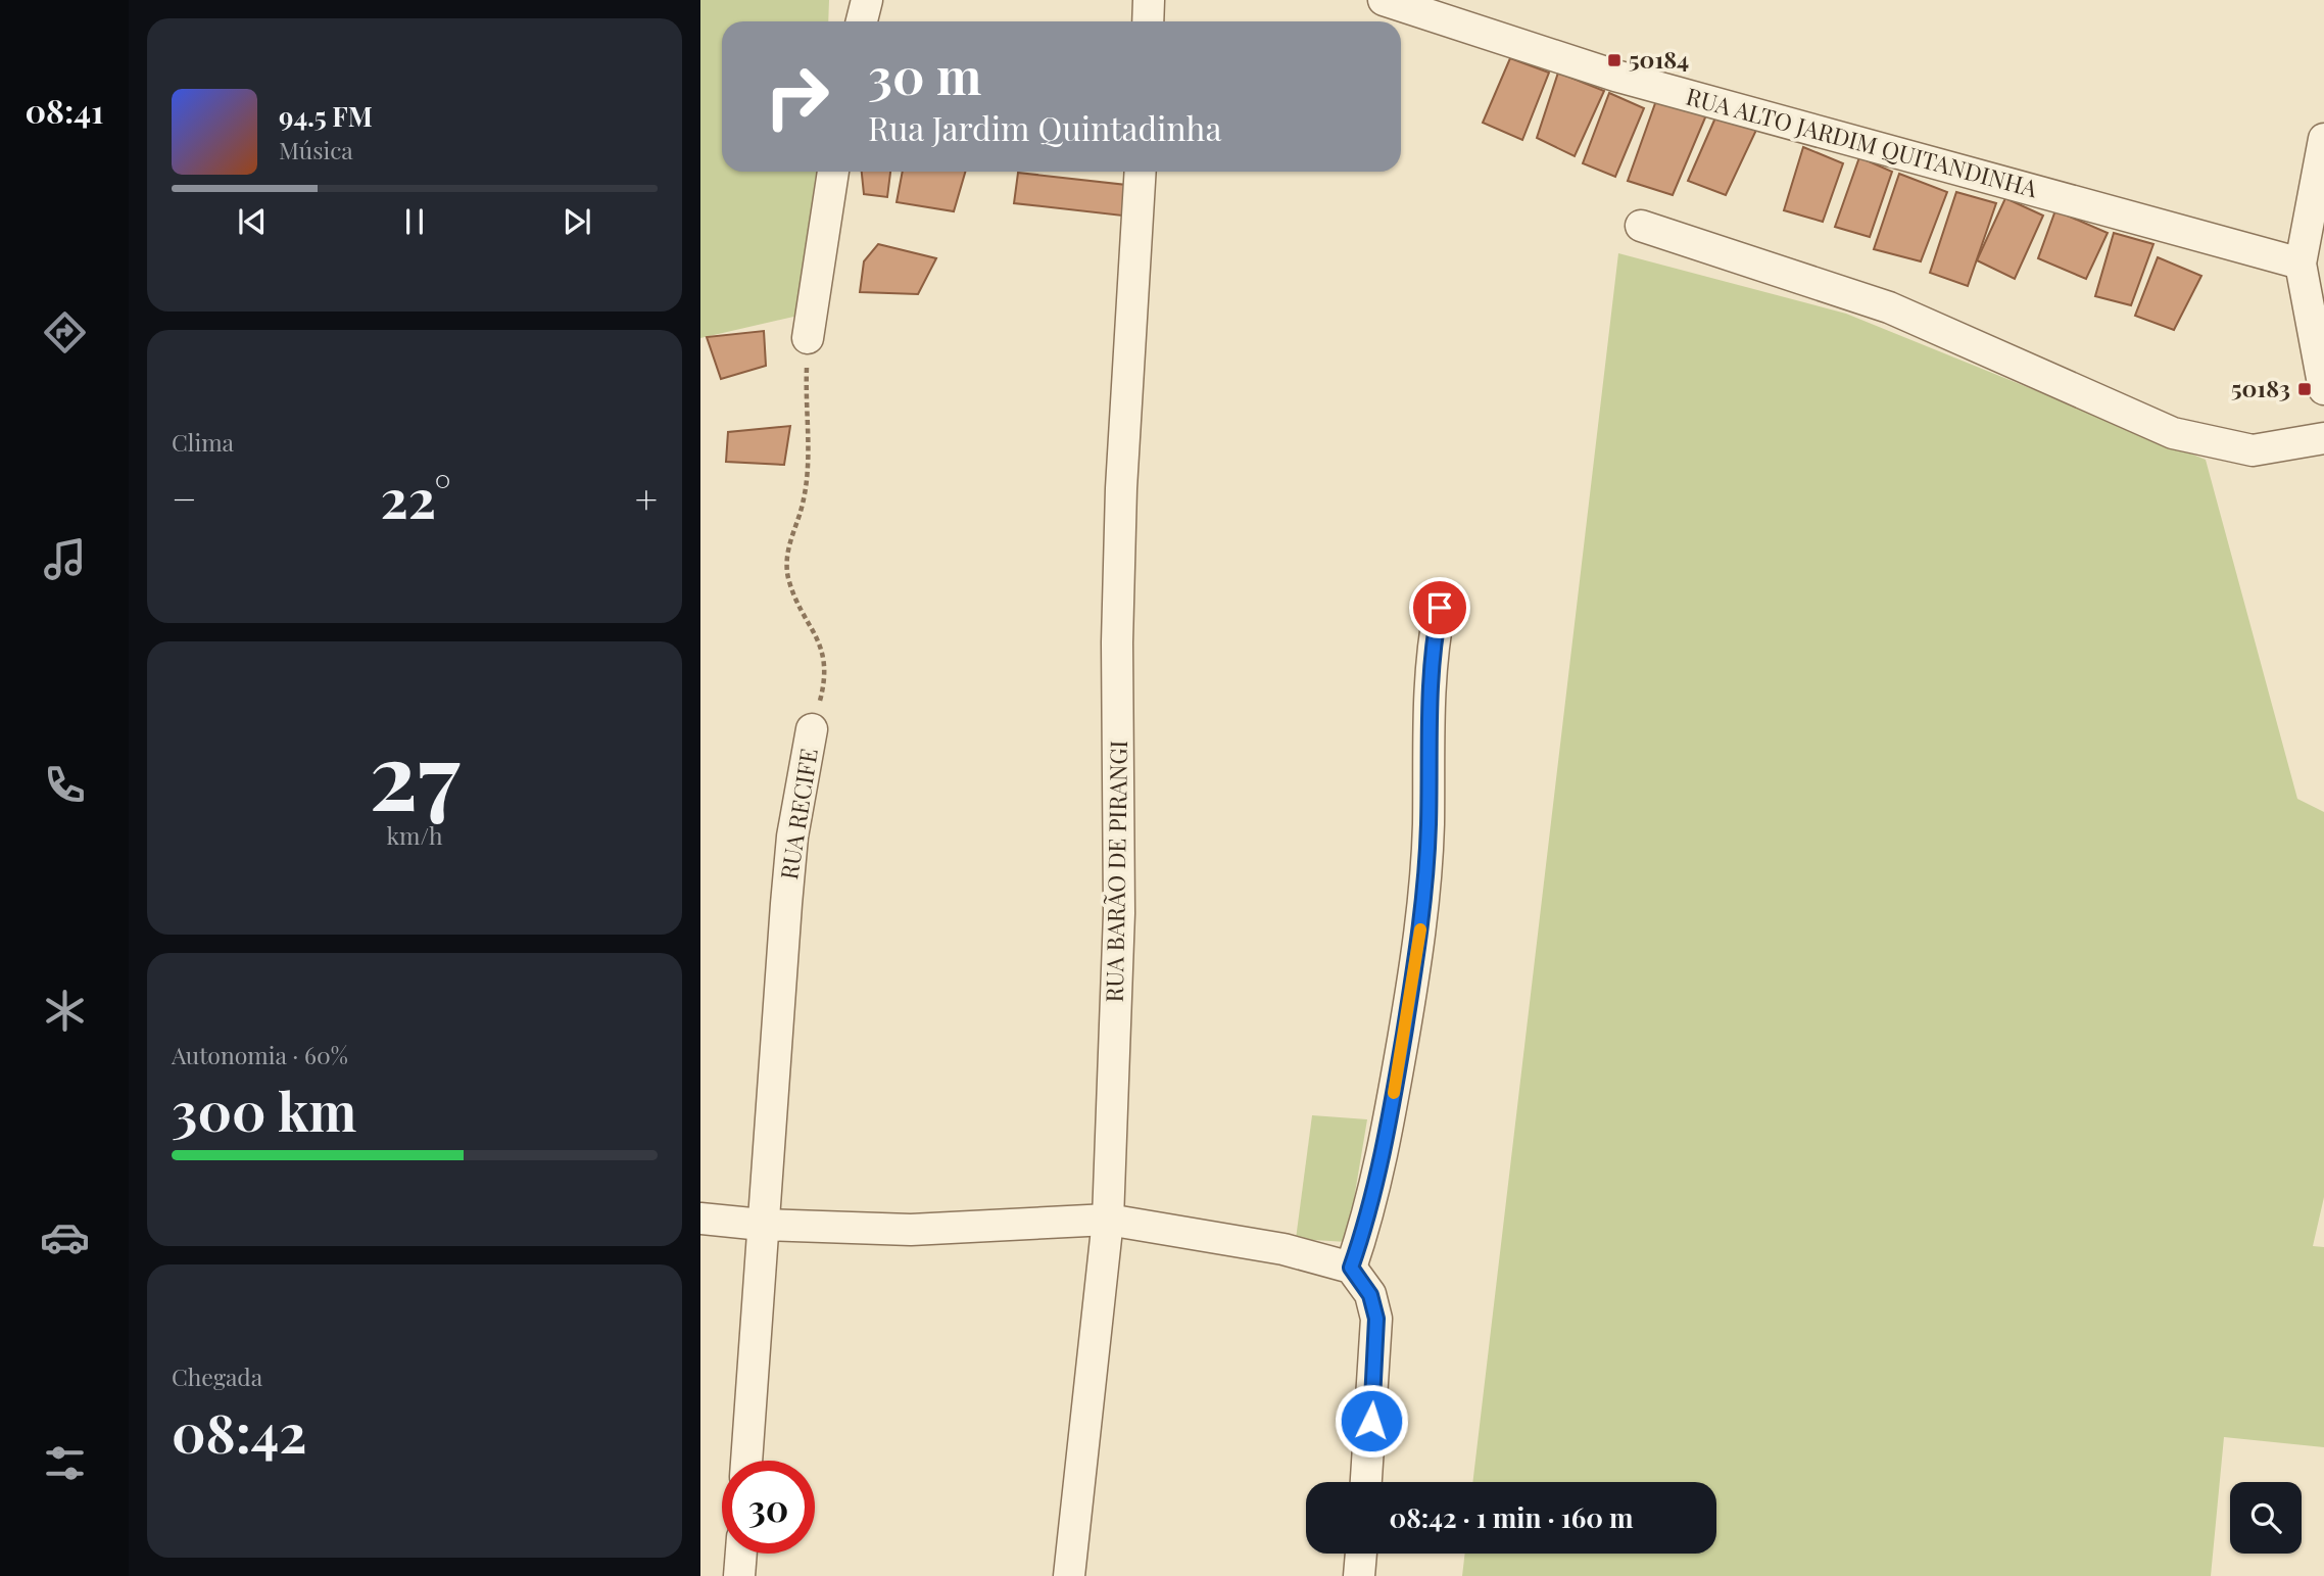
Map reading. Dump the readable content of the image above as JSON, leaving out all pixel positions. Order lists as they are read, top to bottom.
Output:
{
  "streets": {
    "street": ["RUA ALTO JARDIM QUITANDINHA", "RUA RECIFE", "RUA BARÃO DE PIRANGI"]
  },
  "places": {
    "transit": ["50184", "50183"]
  },
  "page": {
    "tabs": "08:41",
    "turn": ["30 m", "Rua Jardim Quintadinha"],
    "song": ["94.5 FM", "Música"],
    "tile": [
      "Clima",
      ["27", "km/h"],
      ["Autonomia · 60%", "300 km"],
      ["Chegada", "08:42"]
    ],
    "heat": ["−", "22°", "+"],
    "limit": "30",
    "trip": "08:42 · 1 min · 160 m"
  }
}
